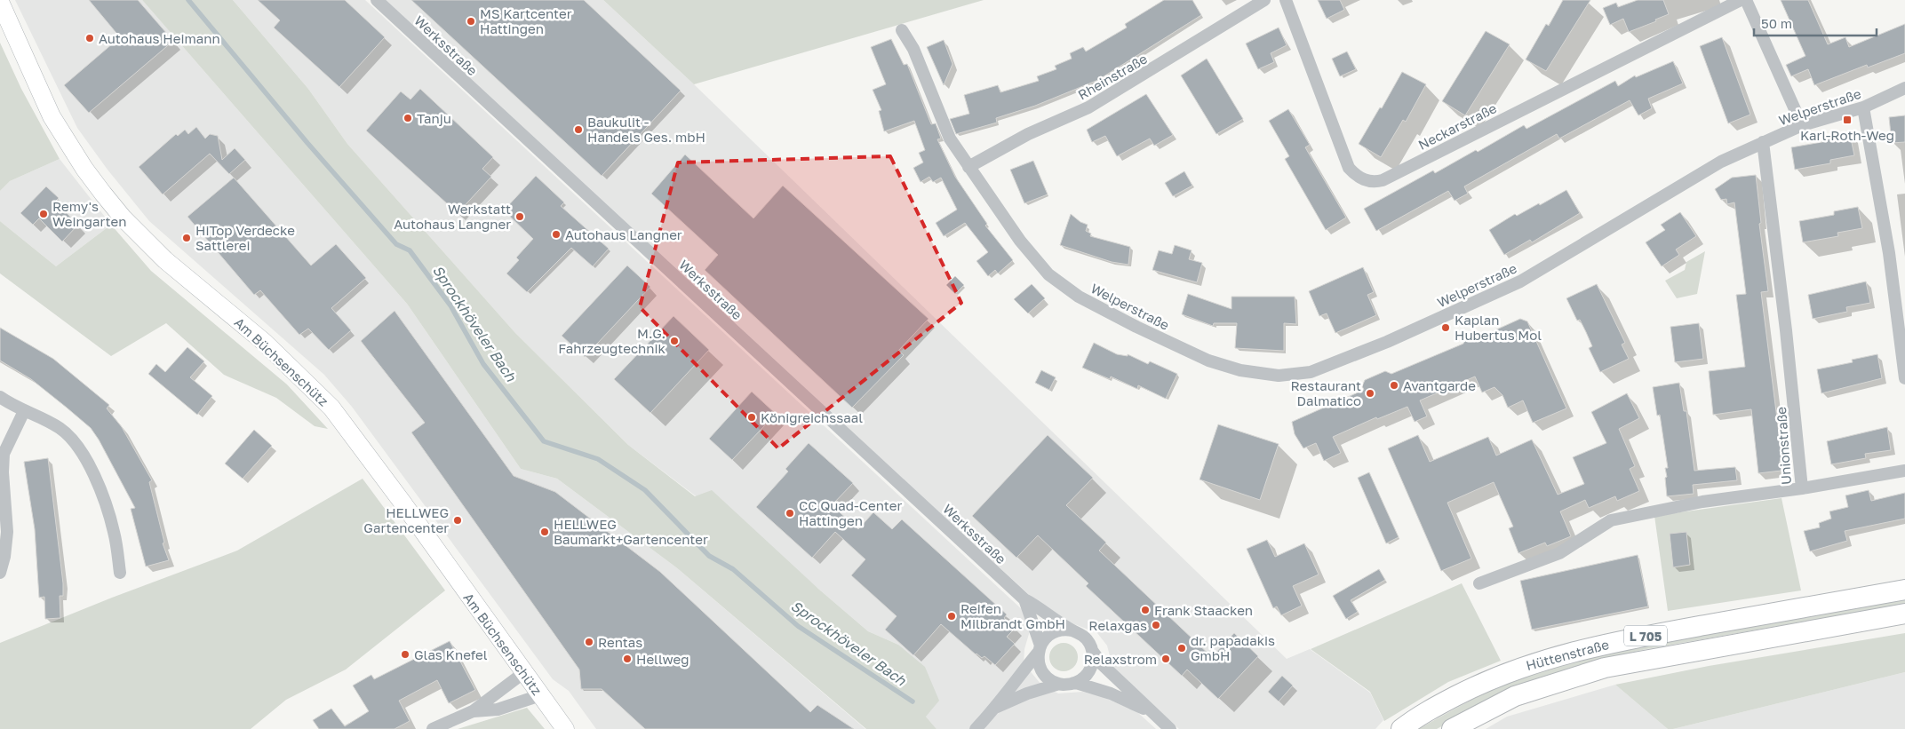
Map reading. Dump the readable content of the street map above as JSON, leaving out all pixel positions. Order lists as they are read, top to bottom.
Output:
{
  "streets": {
    "main road": ["L 705", "Hüttenstraße"],
    "street": [
      "Werksstraße",
      "Rheinstraße",
      "Welperstraße",
      "Neckarstraße",
      "Am Büchsenschütz",
      "Unionstraße"
    ]
  },
  "crossings": [
    ["Rheinstraße", "Welperstraße"],
    ["Welperstraße", "Unionstraße"]
  ],
  "water": ["Sprockhöveler Bach"],
  "places": {
    "other": [
      "MS Kartcenter Hattingen",
      "Autohaus Heimann",
      "Tanju",
      "Baukulit - Handels Ges. mbH",
      "Remy's Weingarten",
      "Werkstatt Autohaus Langner",
      "Autohaus Langner",
      "HiTop Verdecke Sattlerei",
      "Kaplan Hubertus Mol",
      "M.G. Fahrzeugtechnik",
      "Avantgarde",
      "Restaurant Dalmatico",
      "Königreichssaal",
      "CC Quad-Center Hattingen",
      "HELLWEG Gartencenter",
      "HELLWEG Baumarkt+Gartencenter",
      "Frank Staacken",
      "Reifen Milbrandt GmbH",
      "Relaxgas",
      "Rentas",
      "dr. papadakis GmbH",
      "Glas Knefel",
      "Hellweg",
      "Relaxstrom"
    ],
    "transit": ["Karl-Roth-Weg"]
  },
  "scale_bar": "50 m"
}
